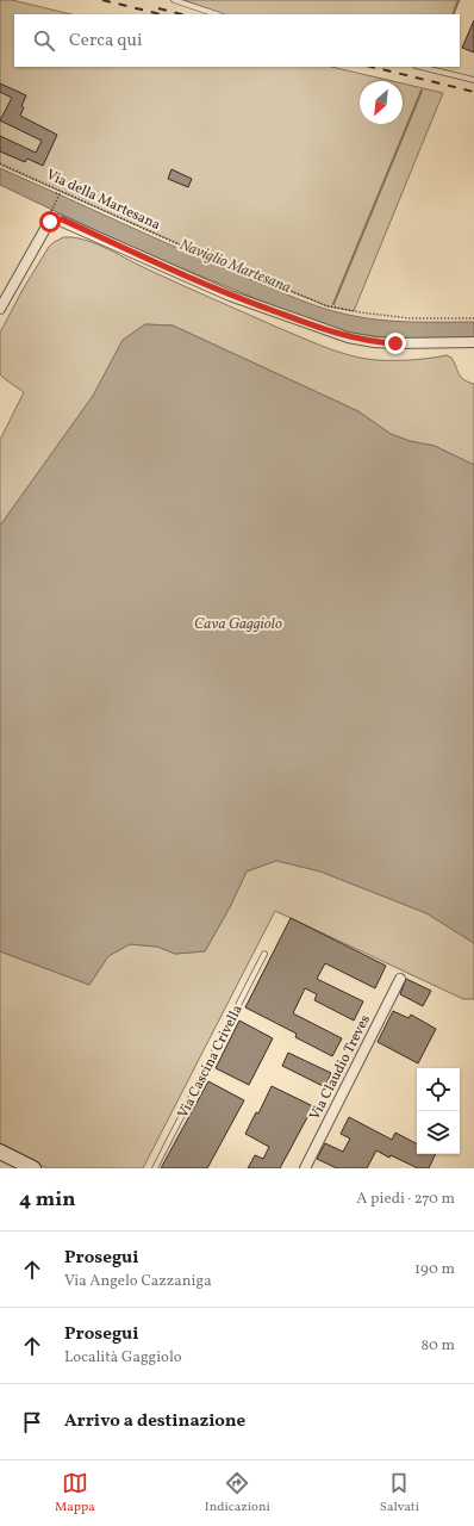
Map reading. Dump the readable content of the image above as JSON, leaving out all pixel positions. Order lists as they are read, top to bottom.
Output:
{
  "streets": {
    "street": ["Via Claudio Treves"],
    "lane": ["Via Cascina Crivella"],
    "path": ["Via della Martesana"]
  },
  "water": ["Naviglio Martesana", "Cava Gaggiolo"],
  "north": "bottom left",
  "page": {
    "search": "Cerca qui",
    "heading": ["4 min", "A piedi · 270 m"],
    "list": [
      ["Prosegui", "Via Angelo Cazzaniga", "190 m"],
      ["Prosegui", "Località Gaggiolo", "80 m"],
      "Arrivo a destinazione"
    ],
    "nav": ["Mappa", "Indicazioni", "Salvati"]
  }
}
